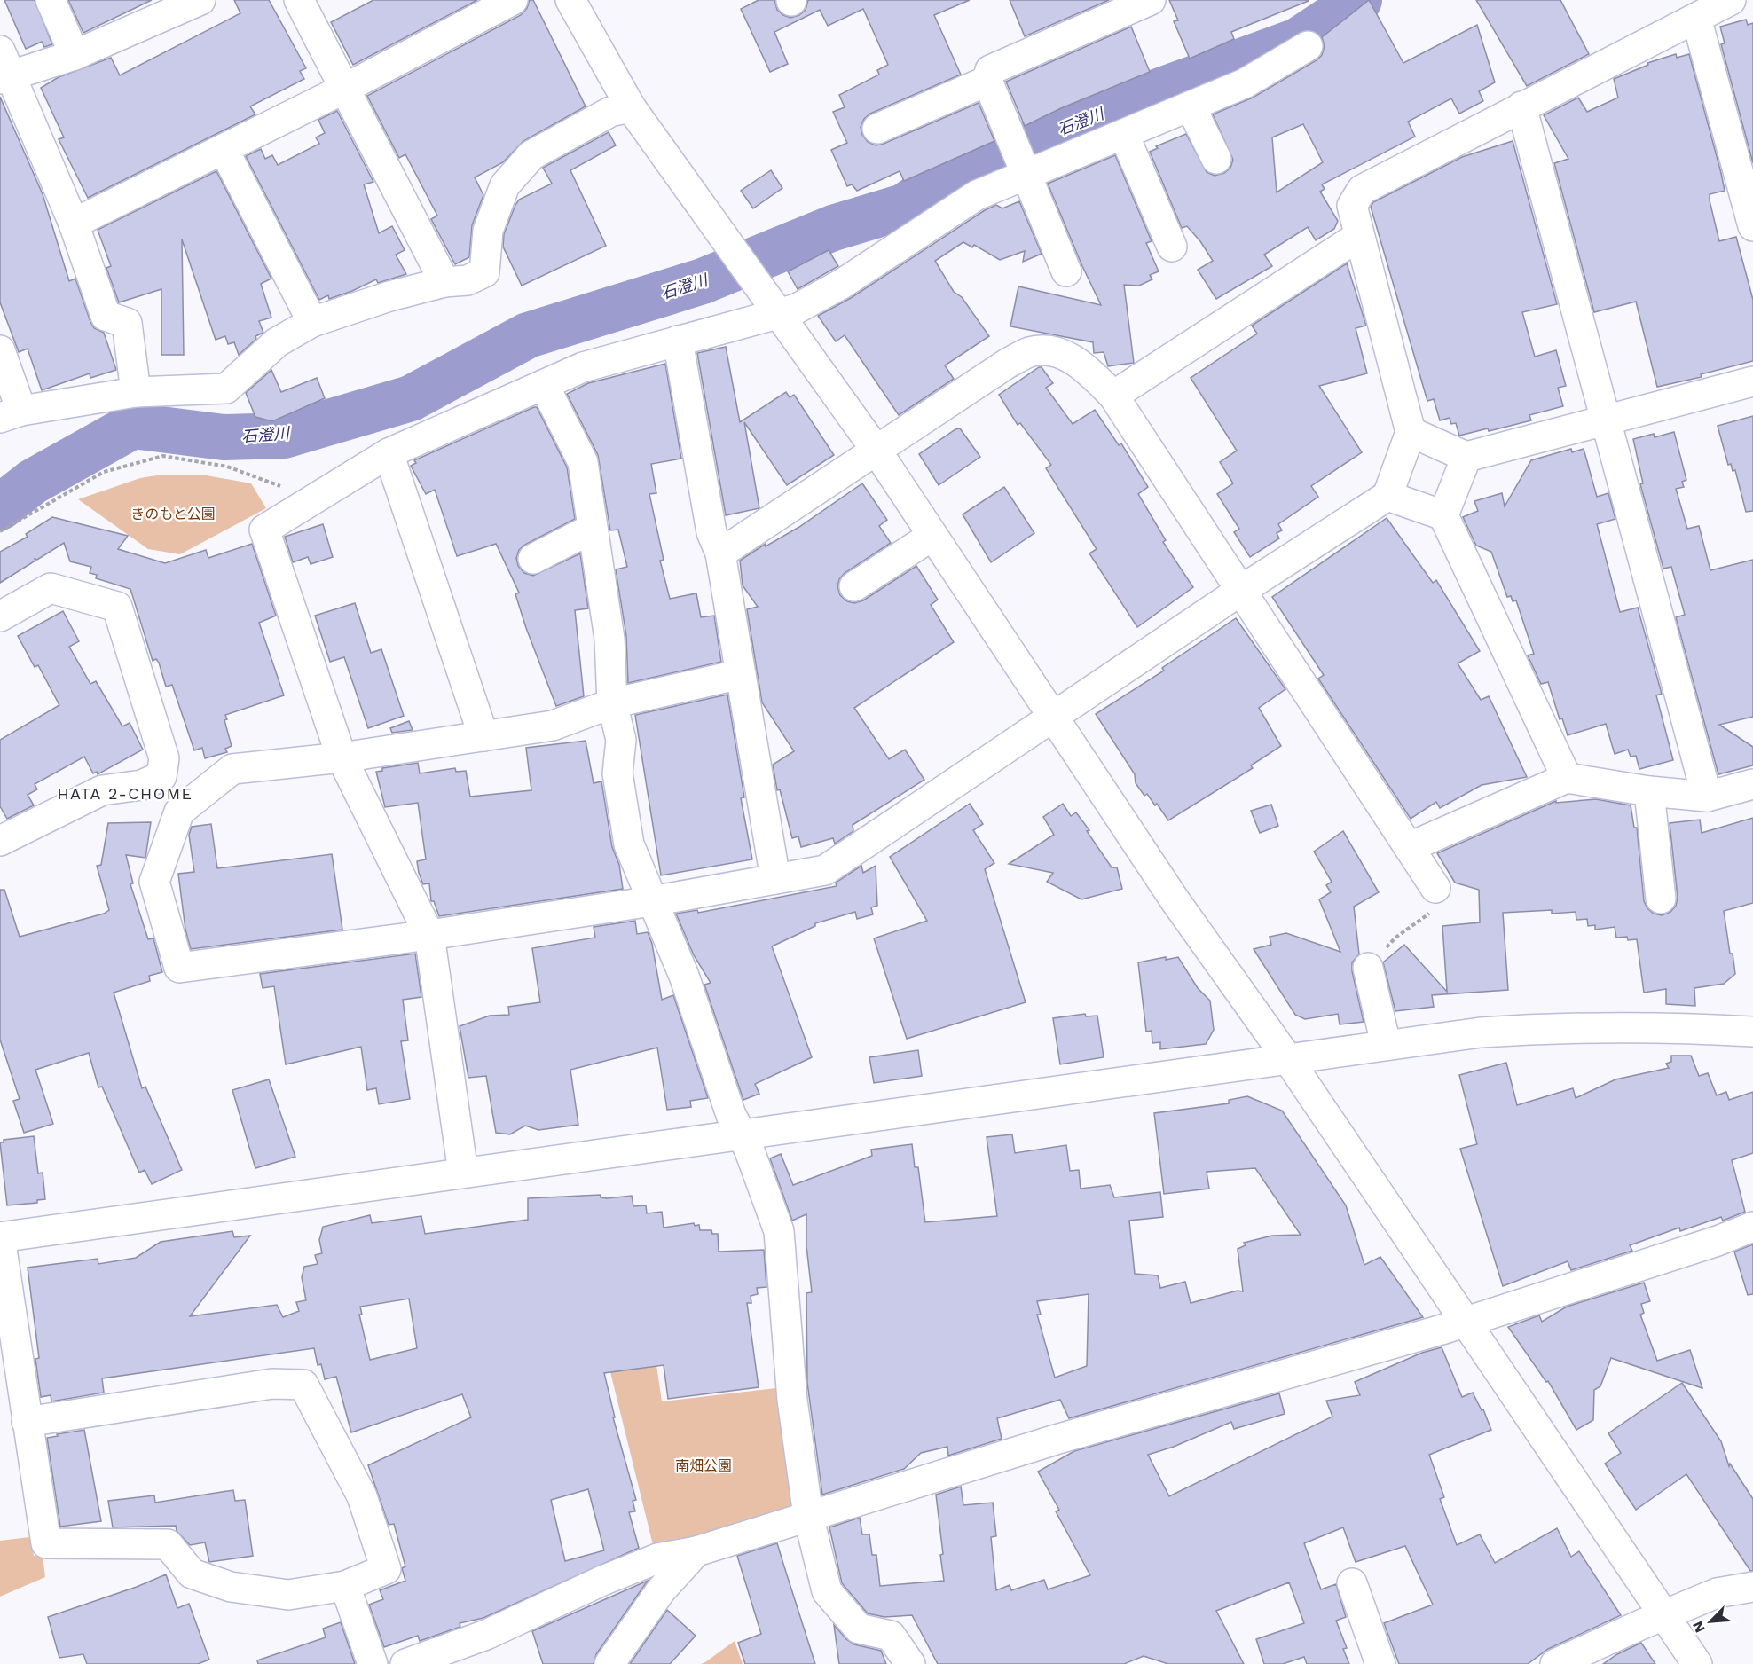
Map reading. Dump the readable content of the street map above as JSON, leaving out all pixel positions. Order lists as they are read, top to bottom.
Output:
{
  "districts": ["HATA 2-CHOME"],
  "water": ["石澄川"],
  "parks": ["きのもと公園", "南畑公園"],
  "north": "bottom left"
}
